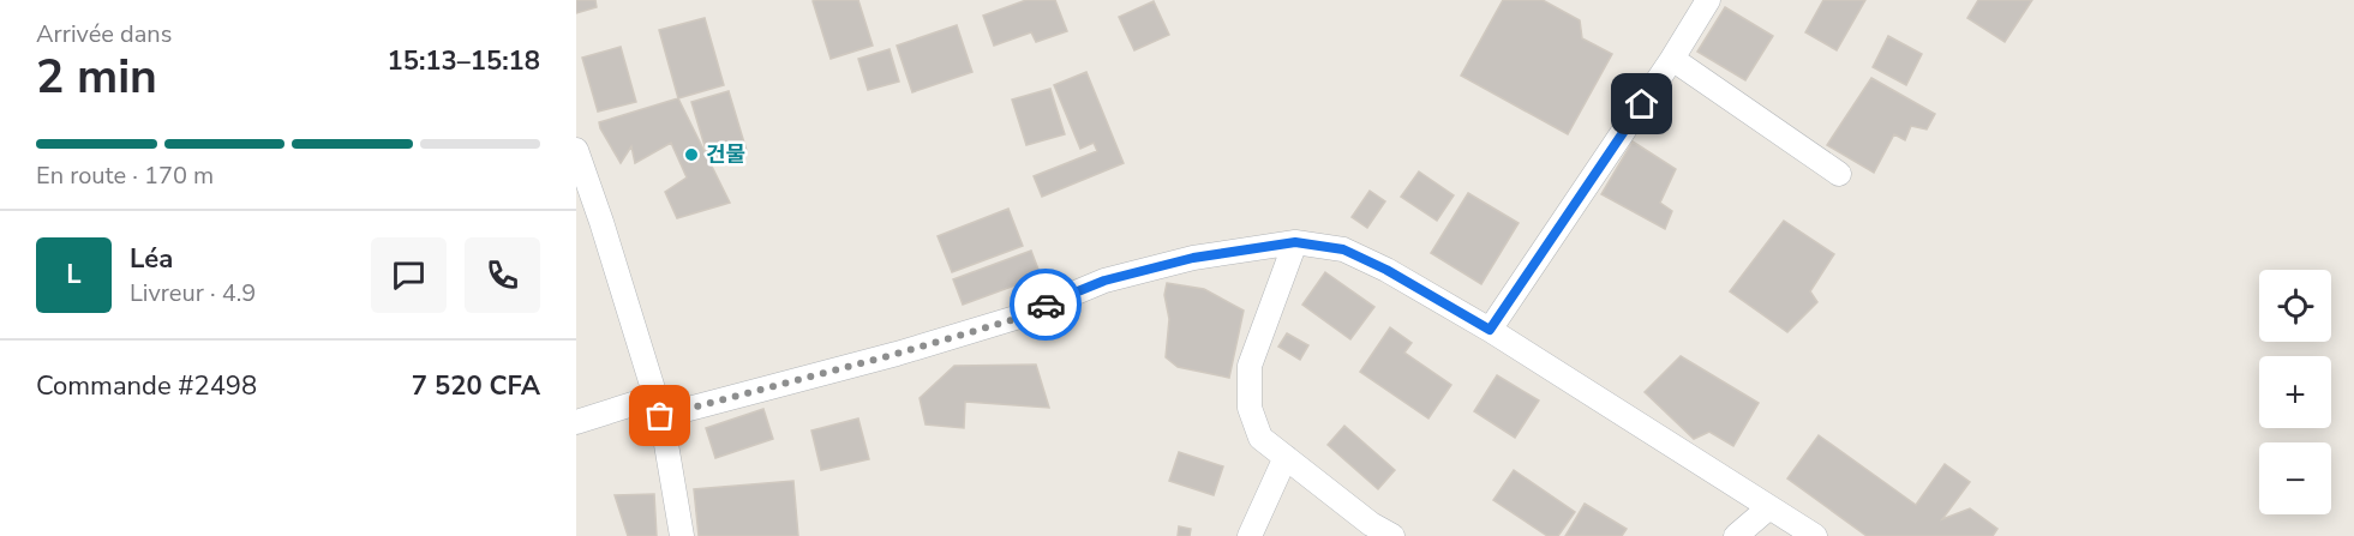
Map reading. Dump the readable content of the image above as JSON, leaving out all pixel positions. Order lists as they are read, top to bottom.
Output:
{
  "places": ["건물"],
  "page": {
    "heading": ["2 min", "Arrivée dans", "15:13–15:18"],
    "panel": [
      "Léa",
      "Livreur · 4.9",
      "Commande #2498",
      "7 520 CFA"
    ],
    "bar": "En route · 170 m",
    "round": "L",
    "map_buttons": ["+", "−"]
  }
}
